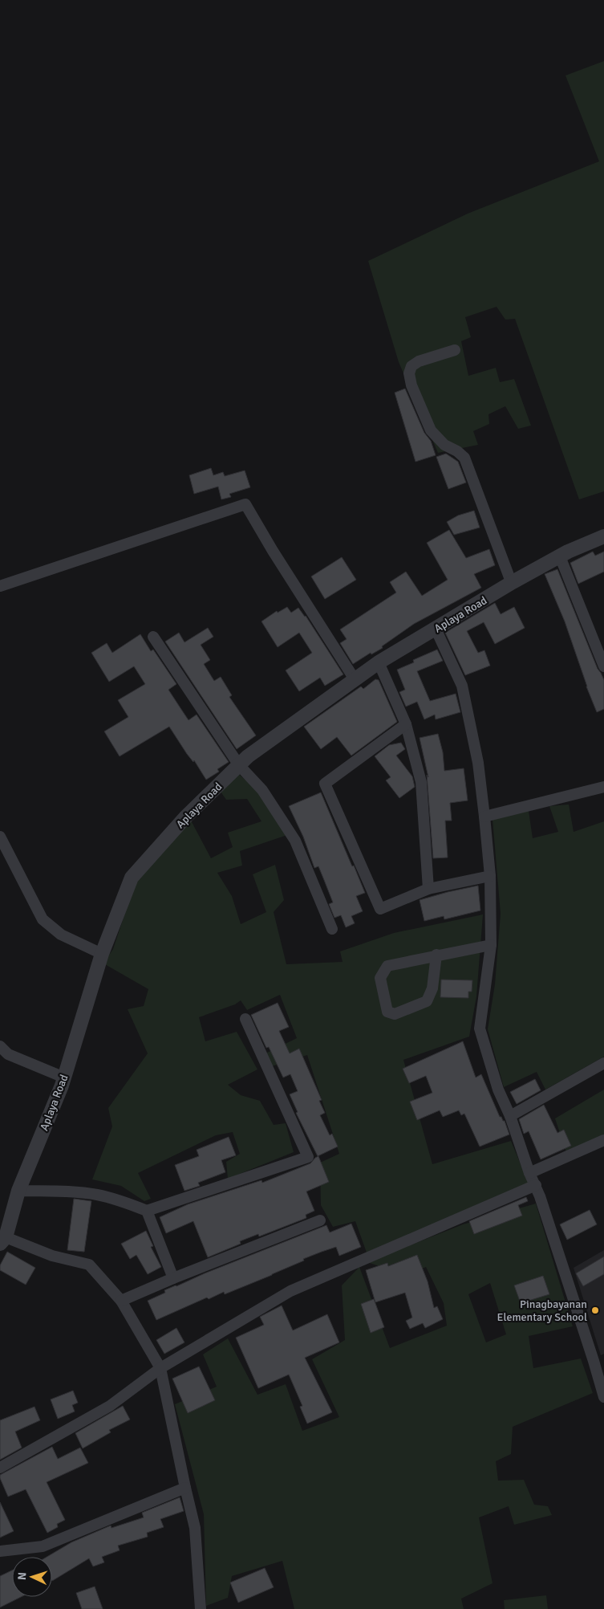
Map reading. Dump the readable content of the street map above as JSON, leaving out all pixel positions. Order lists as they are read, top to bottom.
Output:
{
  "streets": {
    "street": ["Aplaya Road"]
  },
  "places": ["Pinagbayanan Elementary School"],
  "north": "left"
}
